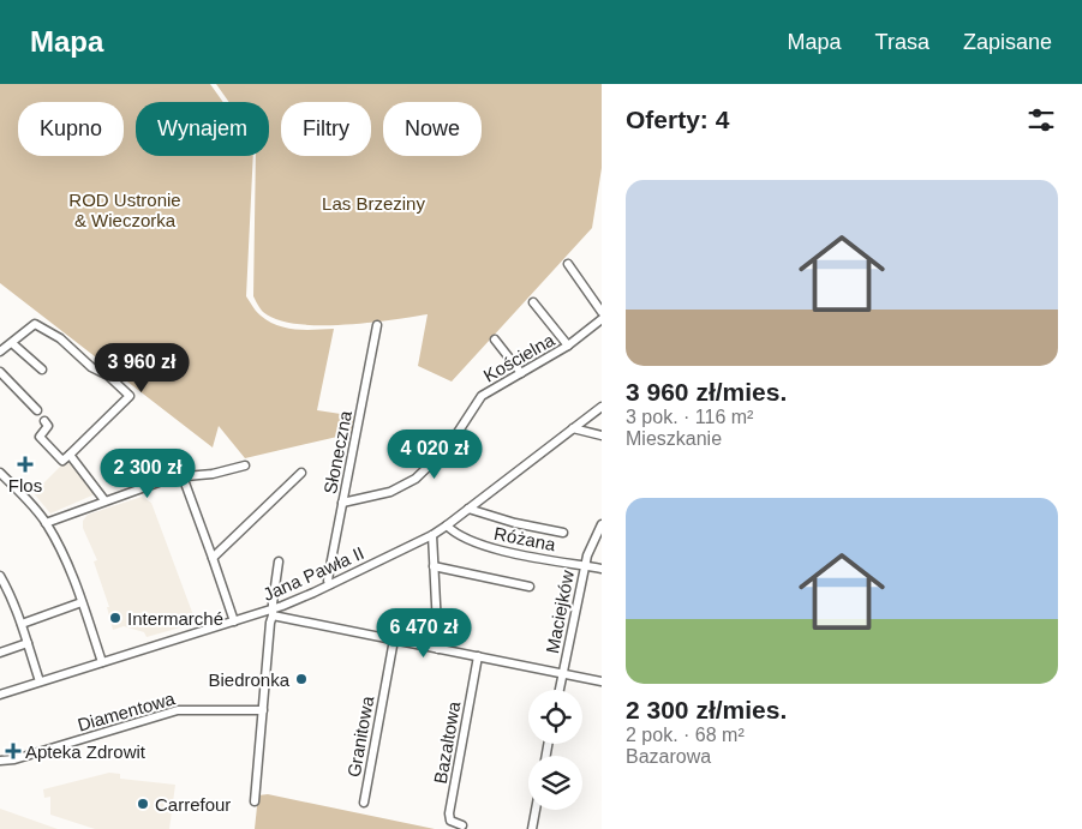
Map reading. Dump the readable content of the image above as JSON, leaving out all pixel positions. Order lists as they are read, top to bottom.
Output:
{
  "streets": {
    "street": [
      "Kościelna",
      "Słoneczna",
      "Różana",
      "Jana Pawła II",
      "Maciejków",
      "Diamentowa",
      "Granitowa",
      "Bazaltowa"
    ]
  },
  "crossings": [
    ["Kościelna", "Słoneczna"],
    ["Słoneczna", "Jana Pawła II"],
    ["Różana", "Jana Pawła II"],
    ["Różana", "Maciejków"]
  ],
  "parks": ["ROD Ustronie & Wieczorka", "Las Brzeziny"],
  "places": {
    "health": ["Flos", "Apteka Zdrowit"],
    "other": ["Intermarché", "Biedronka", "Carrefour"]
  },
  "page": {
    "header": "Mapa",
    "nav": ["Mapa", "Trasa", "Zapisane"],
    "heading": "Oferty: 4",
    "chip": [
      "Kupno",
      "Wynajem",
      "Filtry",
      "Nowe"
    ],
    "list": [
      {
        "name": "3 960 zł/mies.",
        "note": "3 pok. · 116 m² · Mieszkanie"
      },
      {
        "name": "2 300 zł/mies.",
        "note": "2 pok. · 68 m² · Bazarowa"
      }
    ],
    "price": [
      "3 960 zł",
      "4 020 zł",
      "2 300 zł",
      "6 470 zł"
    ]
  }
}
